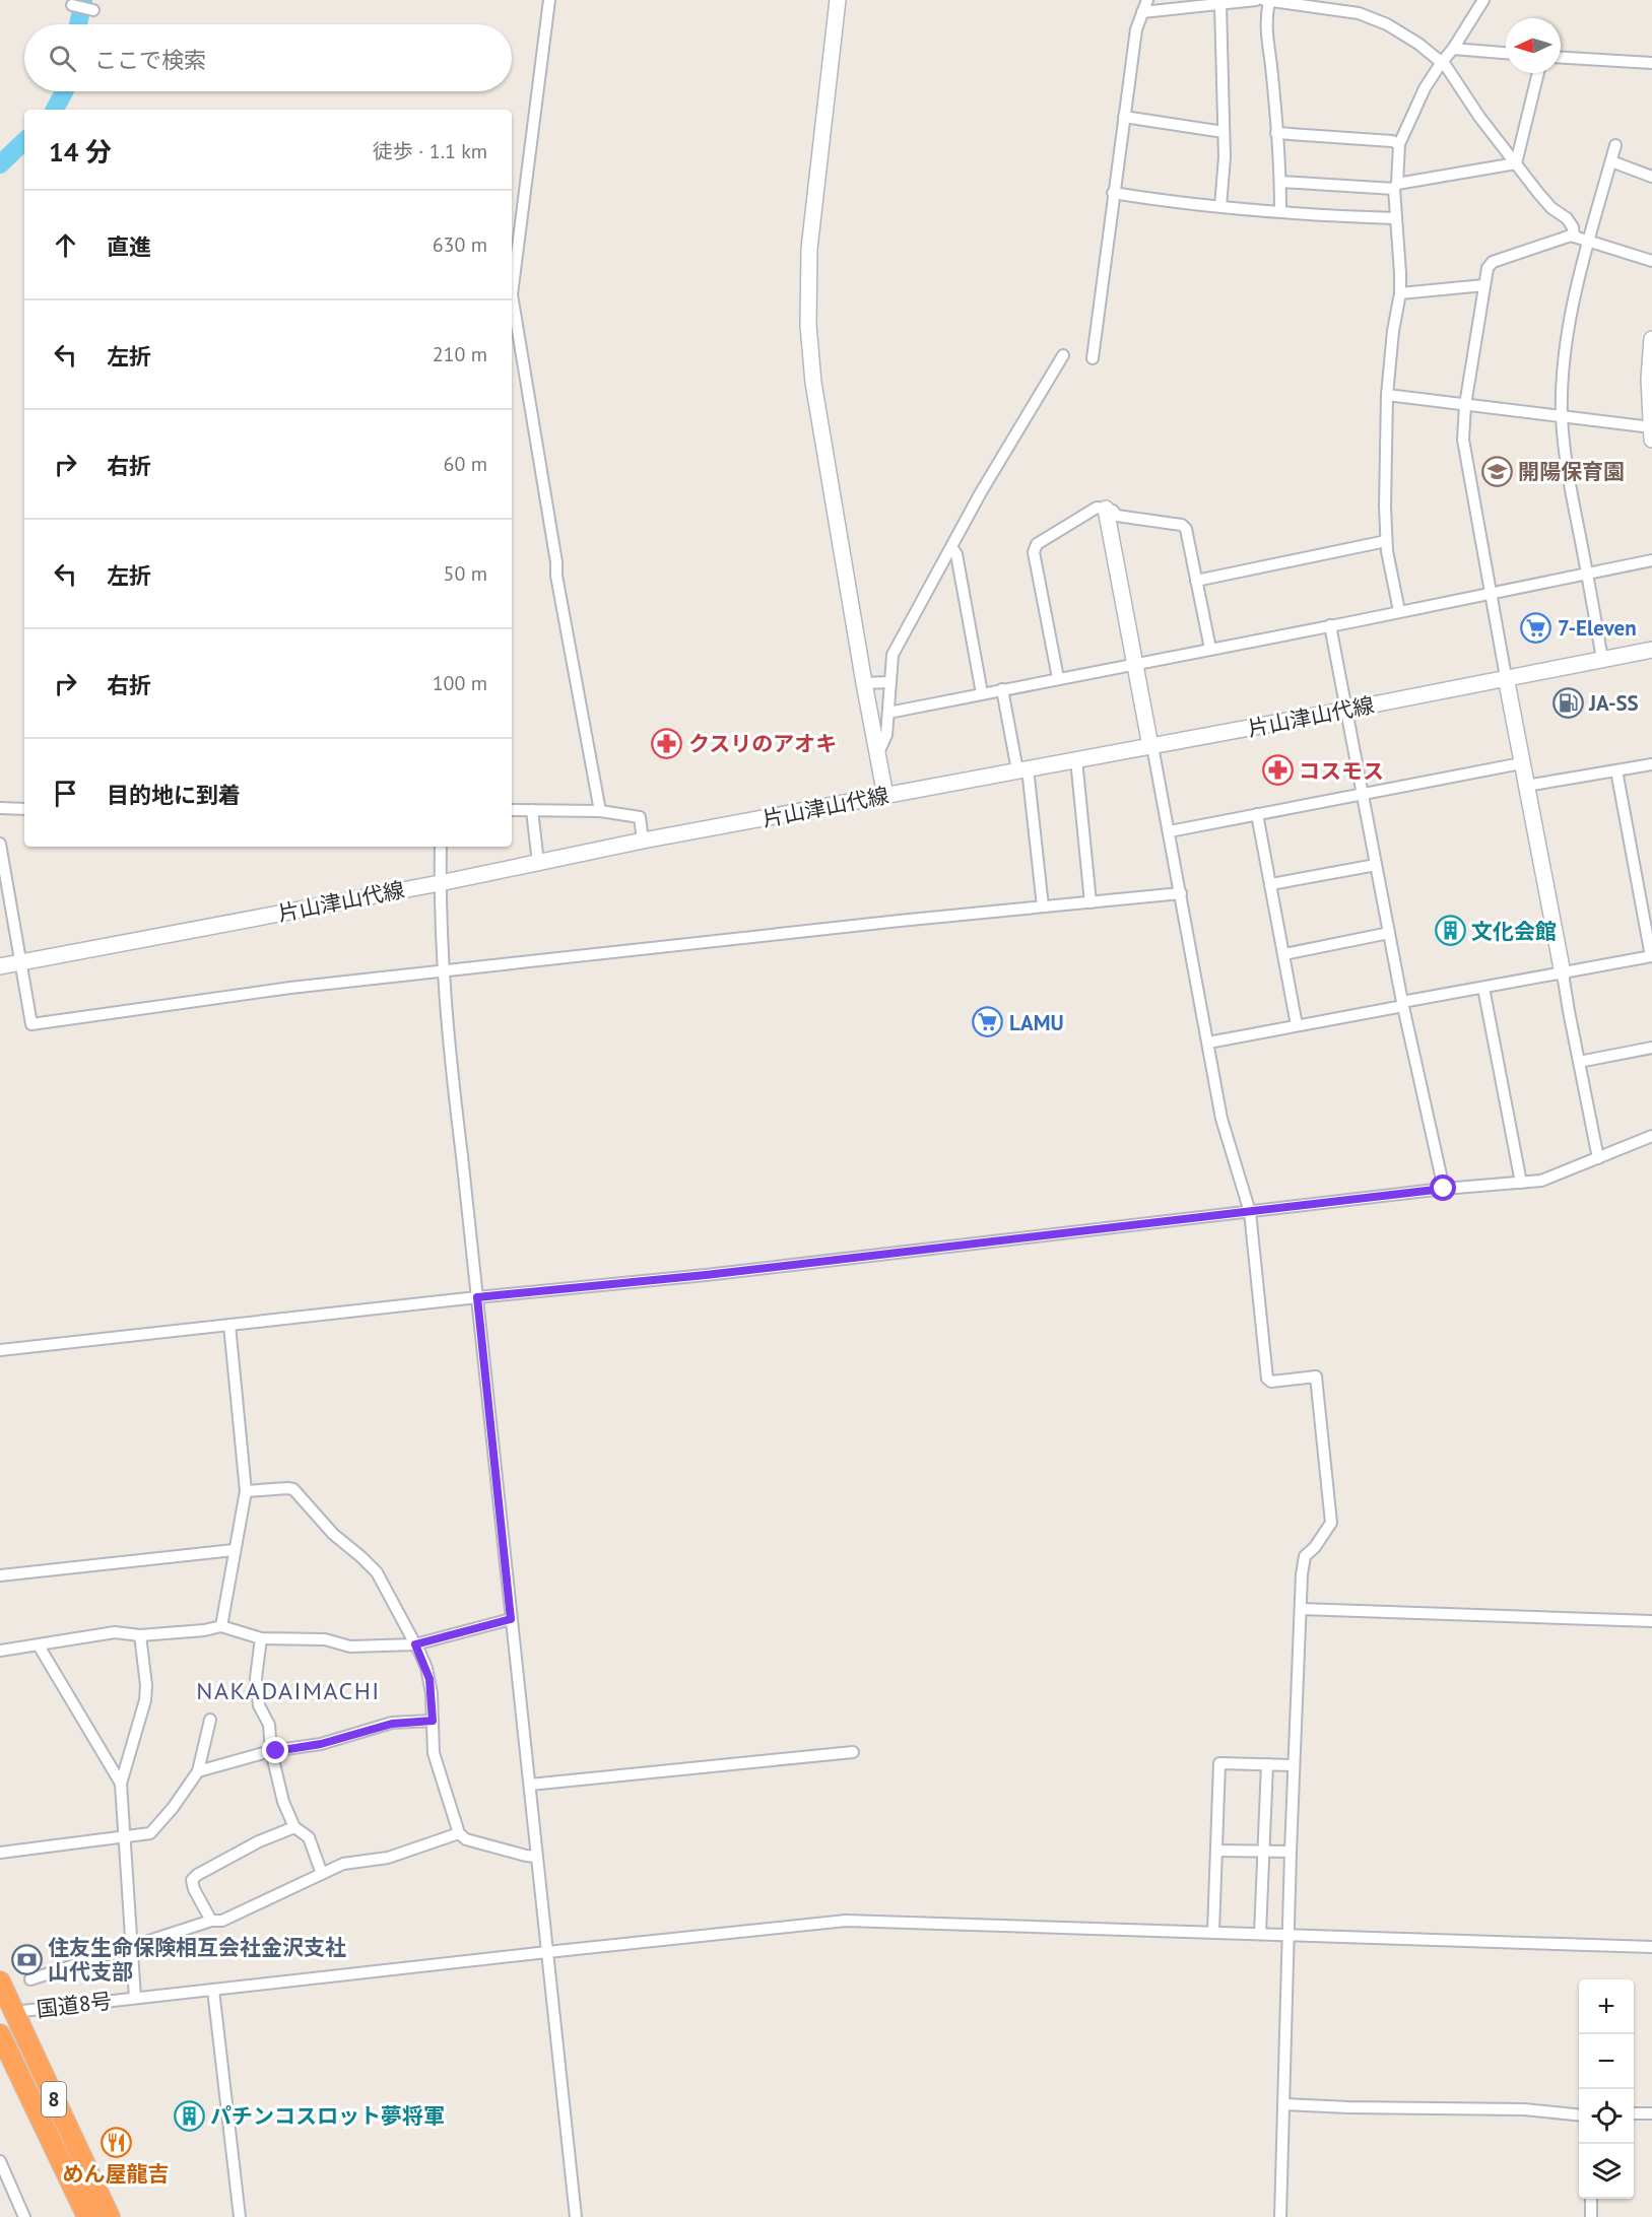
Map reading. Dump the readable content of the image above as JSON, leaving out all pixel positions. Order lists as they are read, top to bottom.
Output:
{
  "streets": {
    "highway": ["8"],
    "main road": ["片山津山代線"],
    "street": ["国道8号"]
  },
  "crossings": [
    ["国道8号", "8"]
  ],
  "districts": ["NAKADAIMACHI"],
  "places": {
    "school or university": ["開陽保育園"],
    "supermarket": ["7-Eleven", "LAMU"],
    "fuel station": ["JA-SS"],
    "pharmacy": ["クスリのアオキ", "コスモス"],
    "building": ["文化会館", "パチンコスロット夢将軍"],
    "bank": ["住友生命保険相互会社金沢支社 山代支部"],
    "restaurant": ["めん屋龍吉"]
  },
  "north": "left",
  "page": {
    "search": "ここで検索",
    "heading": ["14 分", "徒歩 · 1.1 km"],
    "list": [
      ["直進", "630 m"],
      ["左折", "210 m"],
      ["右折", "60 m"],
      ["左折", "50 m"],
      ["右折", "100 m"],
      "目的地に到着"
    ],
    "map_buttons": ["+", "−"]
  }
}
